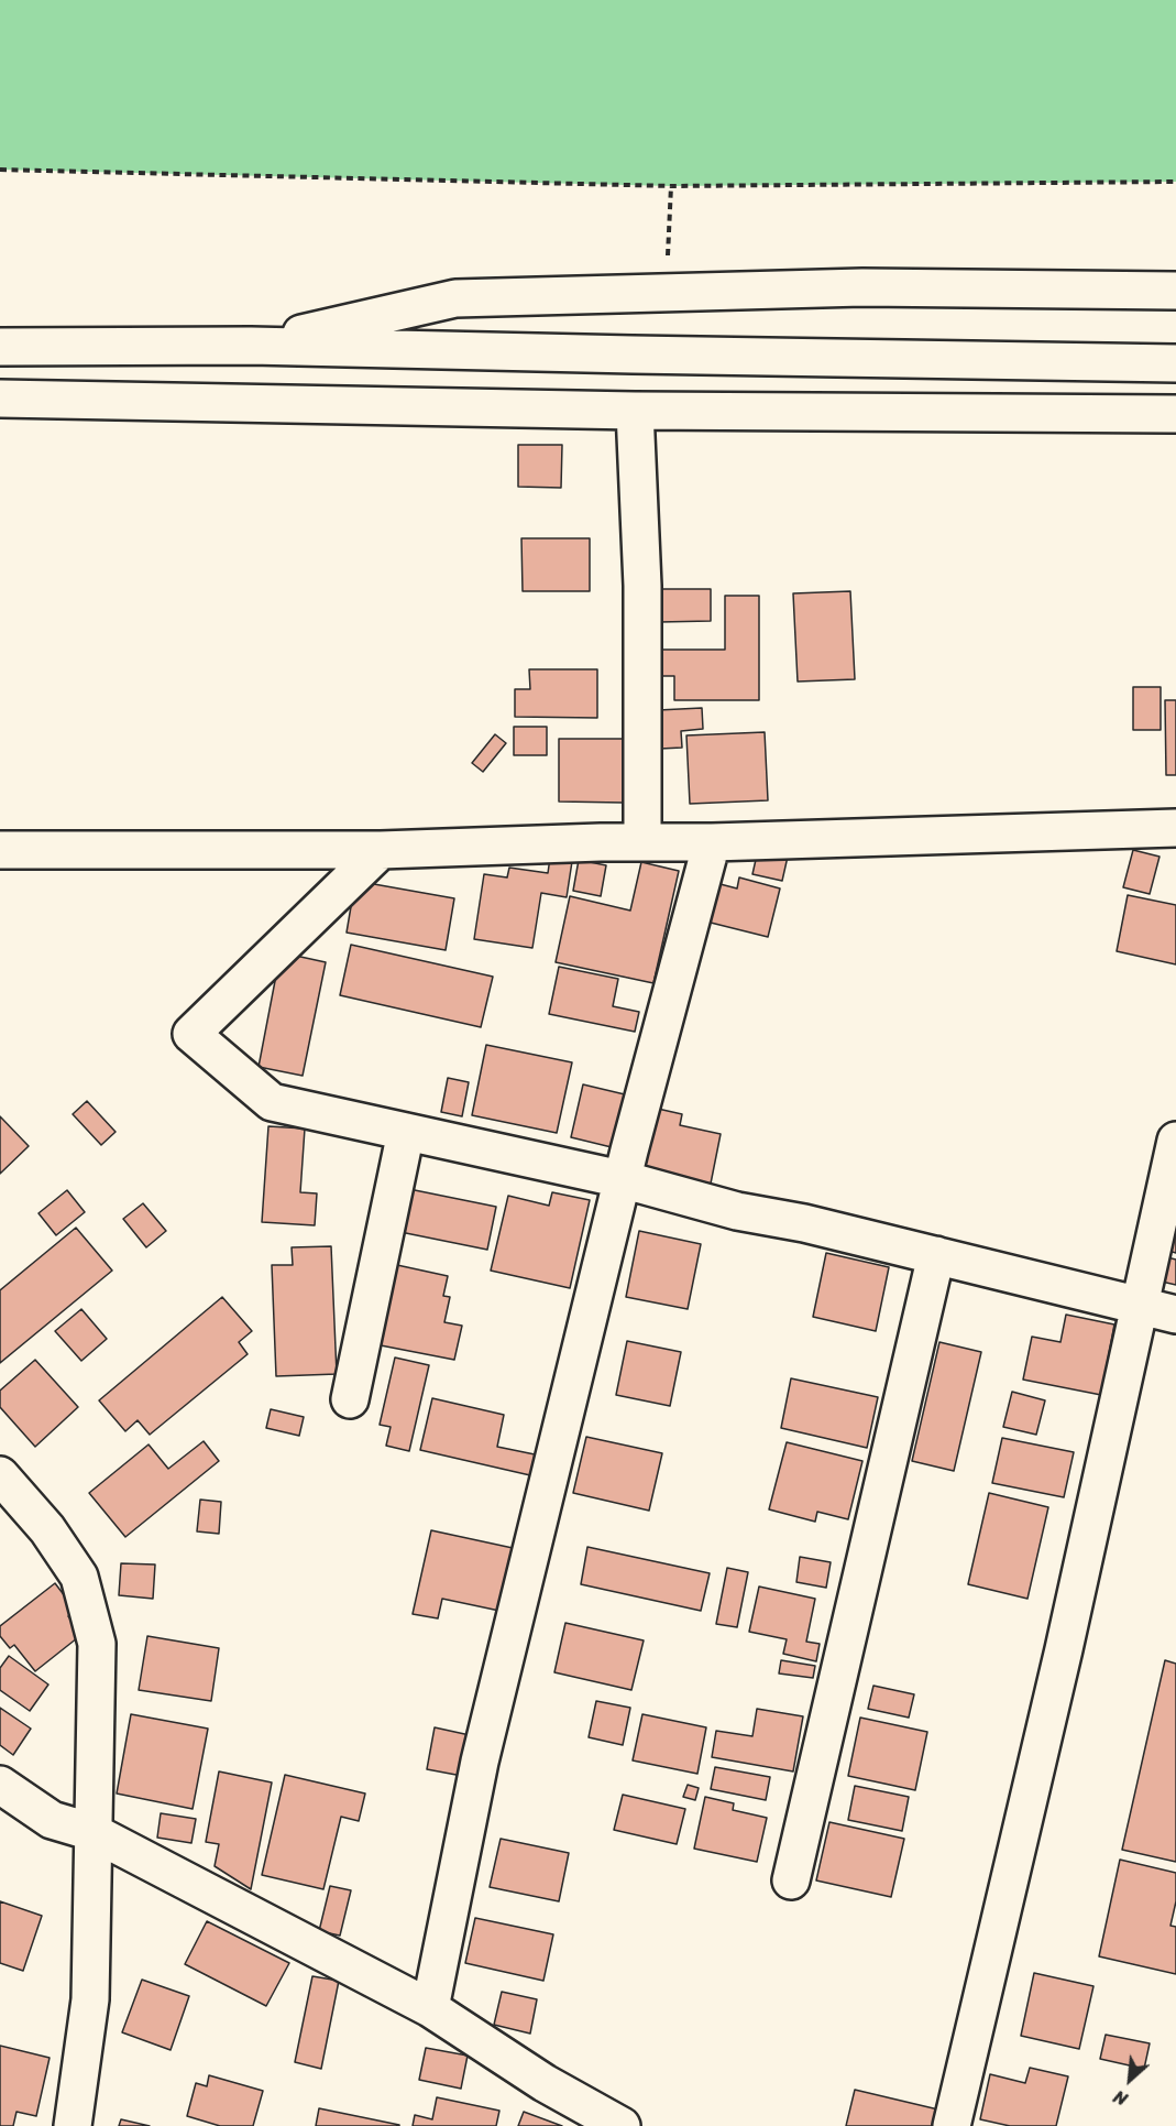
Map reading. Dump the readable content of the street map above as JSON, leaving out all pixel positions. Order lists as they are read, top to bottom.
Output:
{
  "north": "bottom left"
}
